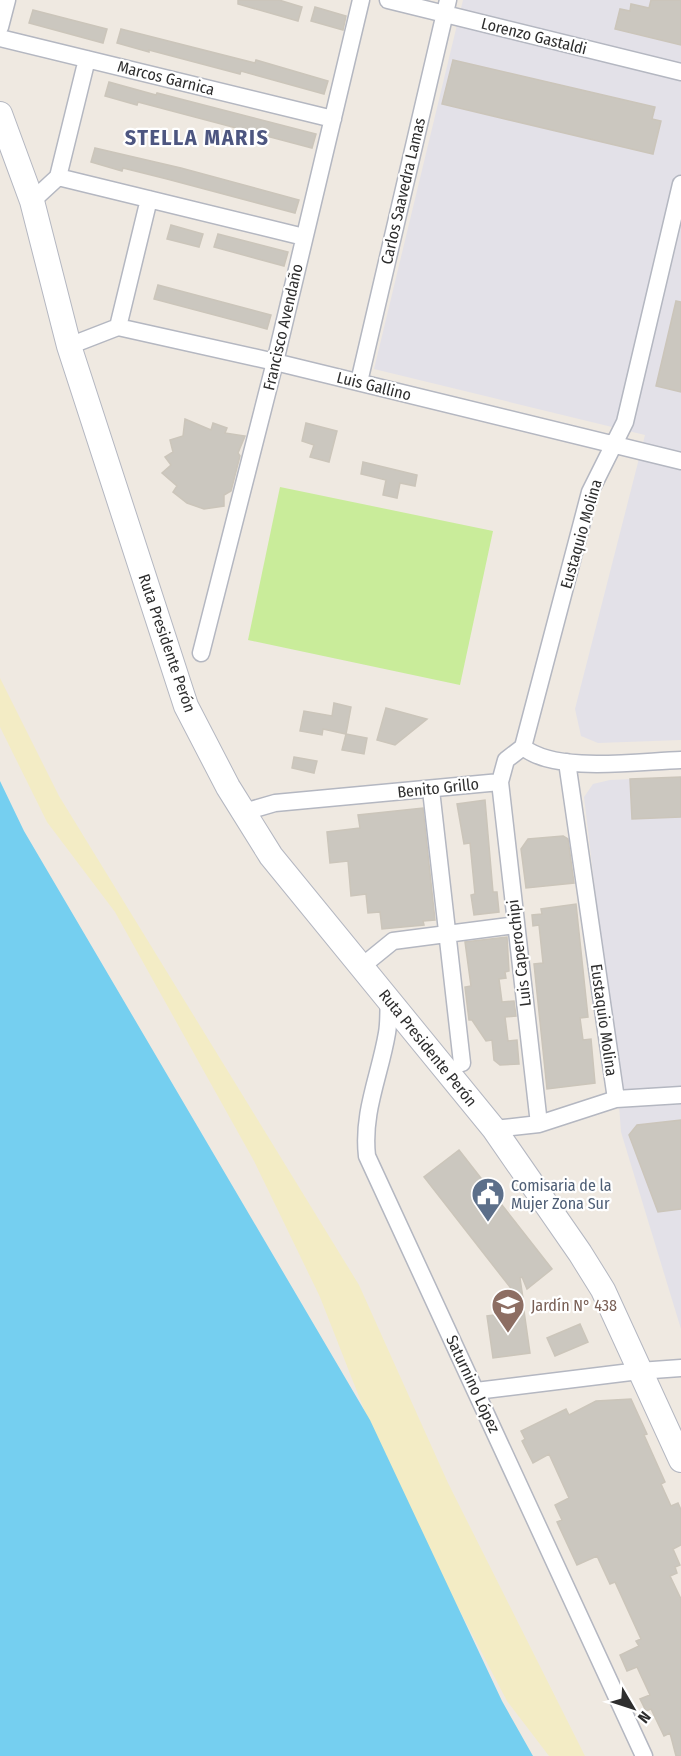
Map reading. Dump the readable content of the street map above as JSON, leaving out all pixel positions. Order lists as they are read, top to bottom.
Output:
{
  "streets": {
    "main road": ["Ruta Presidente Perón"],
    "street": [
      "Lorenzo Gastaldi",
      "Marcos Garnica",
      "Carlos Saavedra Lamas",
      "Francisco Avendaño",
      "Luis Gallino",
      "Eustaquio Molina",
      "Benito Grillo",
      "Luis Caperochipi",
      "Saturnino López"
    ]
  },
  "crossings": [
    ["Lorenzo Gastaldi", "Carlos Saavedra Lamas"],
    ["Marcos Garnica", "Francisco Avendaño"],
    ["Carlos Saavedra Lamas", "Luis Gallino"],
    ["Francisco Avendaño", "Luis Gallino"],
    ["Luis Gallino", "Eustaquio Molina"],
    ["Eustaquio Molina", "Benito Grillo"],
    ["Ruta Presidente Perón", "Benito Grillo"],
    ["Ruta Presidente Perón", "Saturnino López"],
    ["Benito Grillo", "Luis Caperochipi"]
  ],
  "districts": ["STELLA MARIS"],
  "places": {
    "public building": ["Comisaria de la Mujer Zona Sur"],
    "school or university": ["Jardín N° 438"]
  },
  "north": "bottom right"
}
